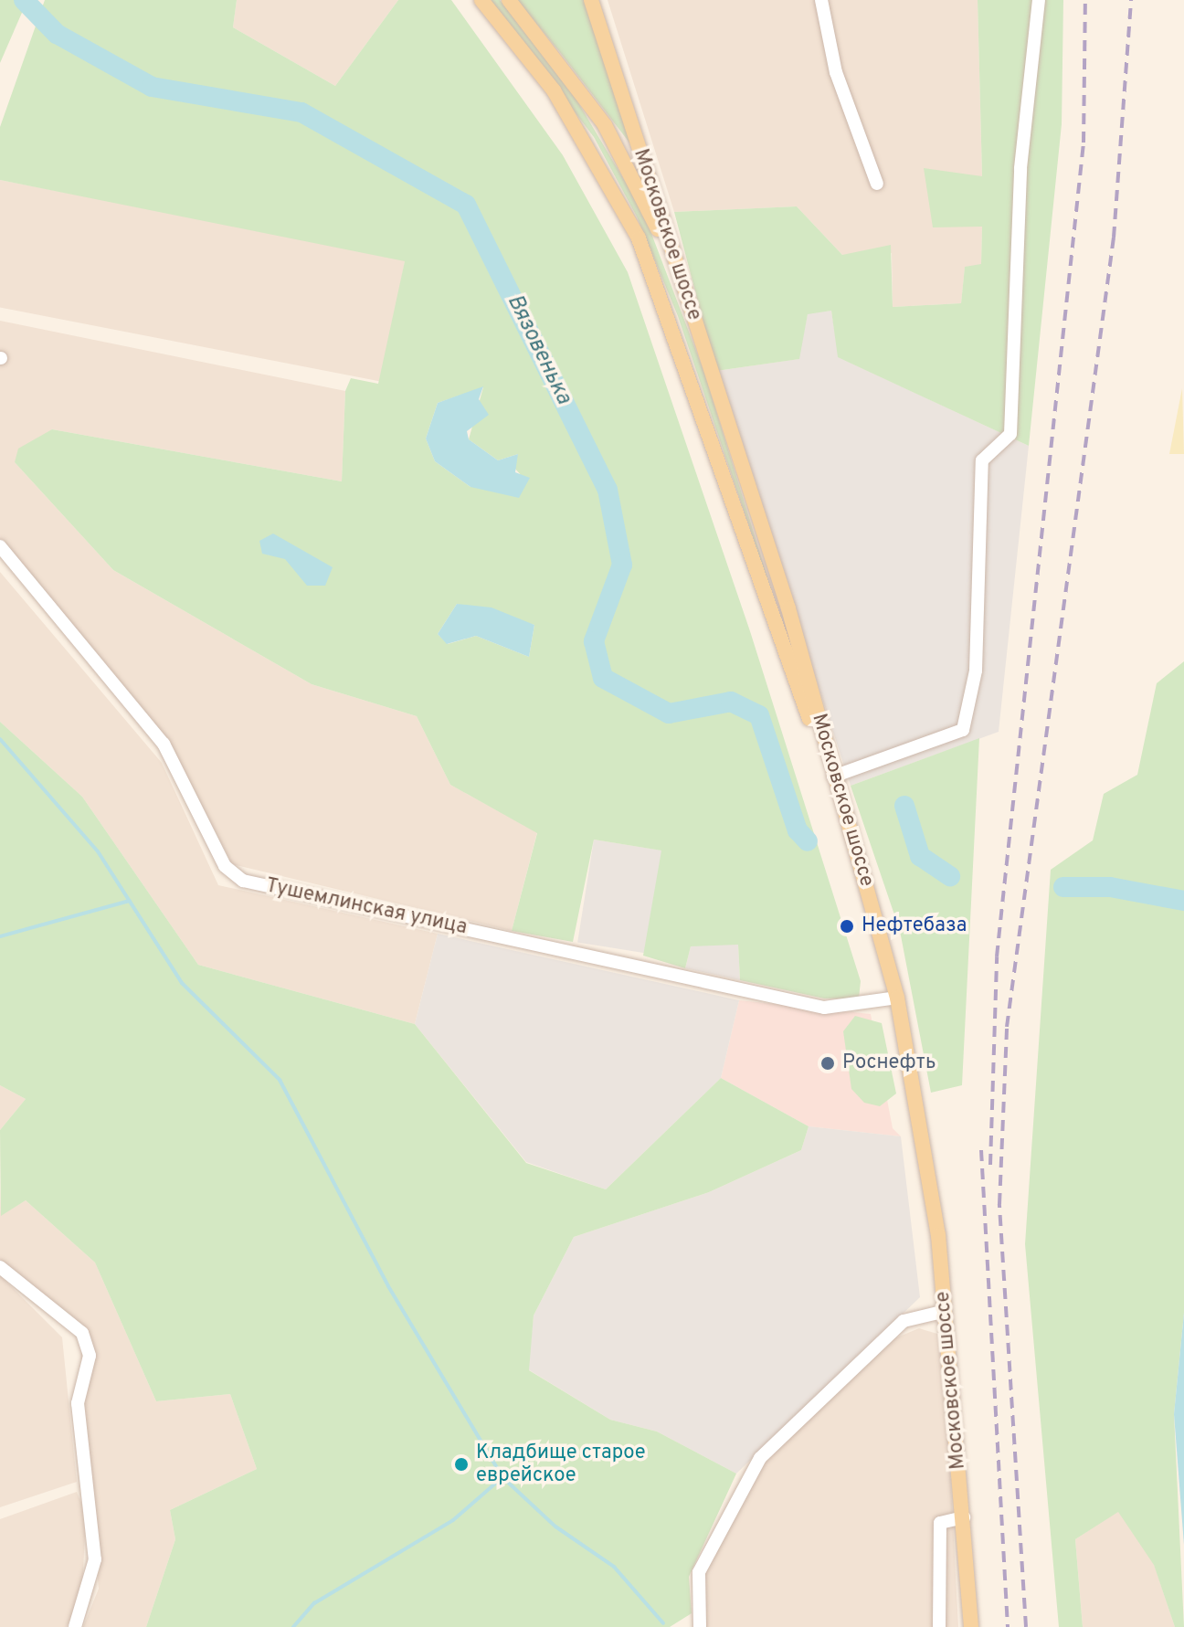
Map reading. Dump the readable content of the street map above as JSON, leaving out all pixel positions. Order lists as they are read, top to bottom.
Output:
{
  "streets": {
    "main road": ["Московское шоссе"],
    "street": ["Тушемлинская улица"]
  },
  "crossings": [
    ["Московское шоссе", "Тушемлинская улица"]
  ],
  "water": ["Вязовенька"],
  "places": ["Нефтебаза", "Роснефть", "Кладбище старое еврейское"]
}
